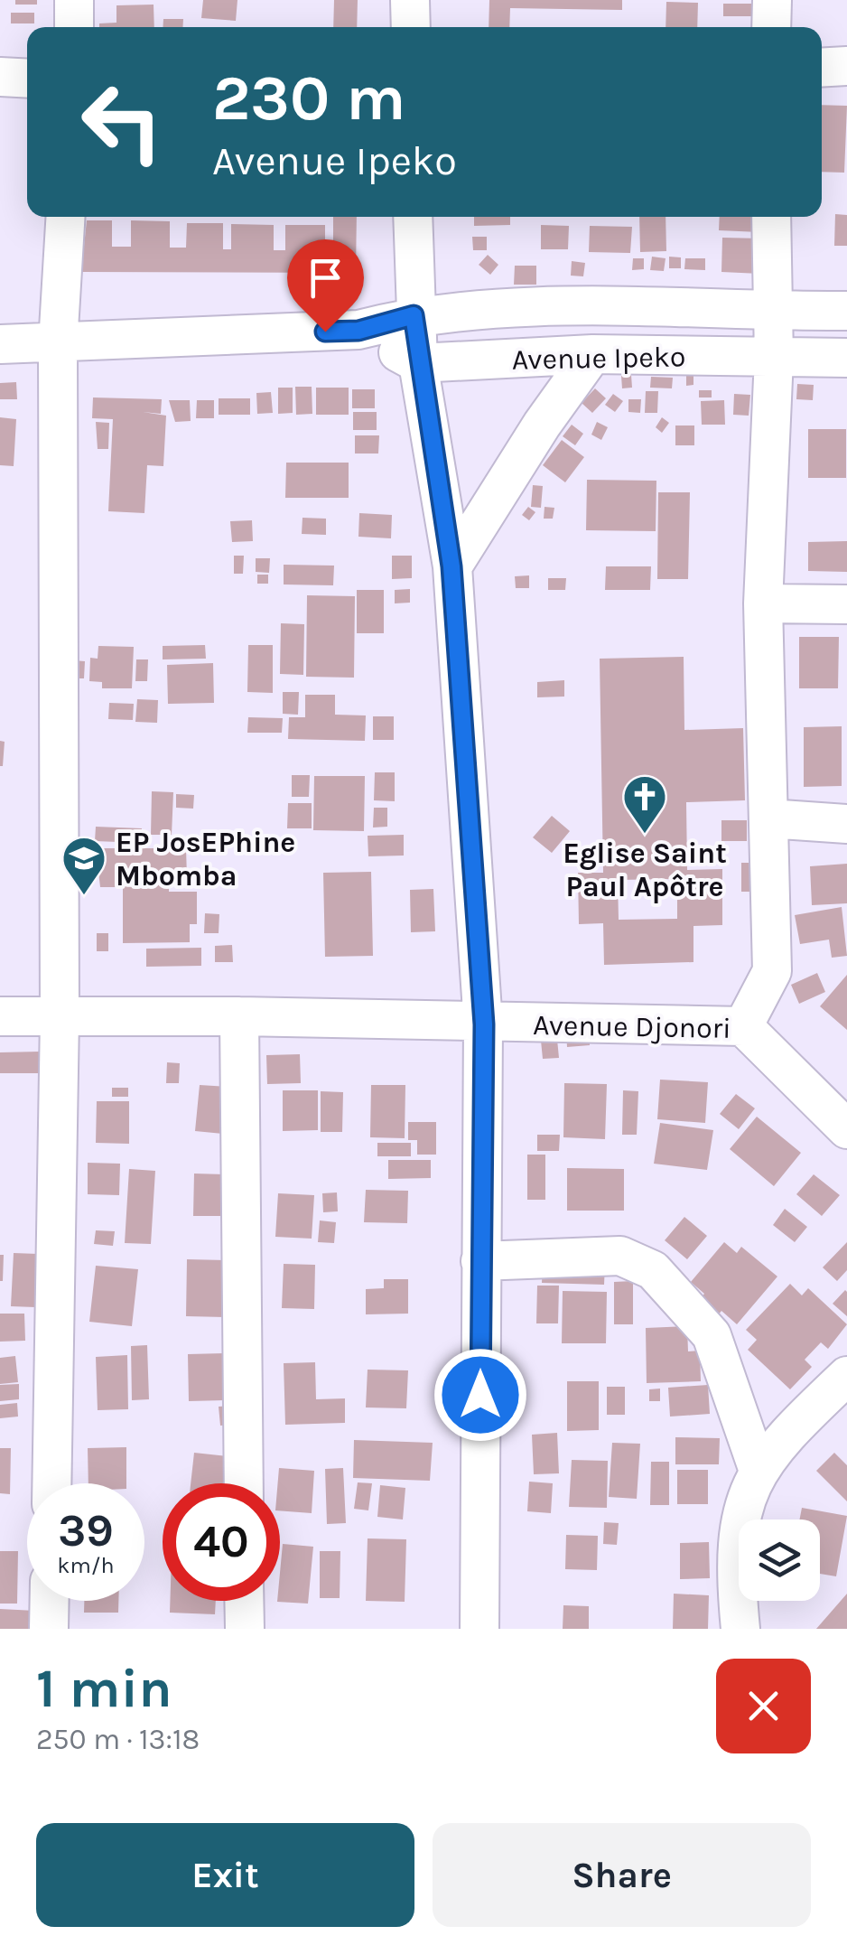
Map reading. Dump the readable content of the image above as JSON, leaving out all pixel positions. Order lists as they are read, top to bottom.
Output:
{
  "streets": {
    "street": ["Avenue Ipeko", "Avenue Djonori"]
  },
  "places": {
    "church": ["Eglise Saint Paul Apôtre"],
    "school or university": ["EP JosEPhine Mbomba"]
  },
  "page": {
    "turn": ["230 m", "Avenue Ipeko"],
    "speed": "39 km/h",
    "limit": "40",
    "heading": ["1 min", "250 m · 13:18"],
    "buttons": ["Exit", "Share"]
  }
}
